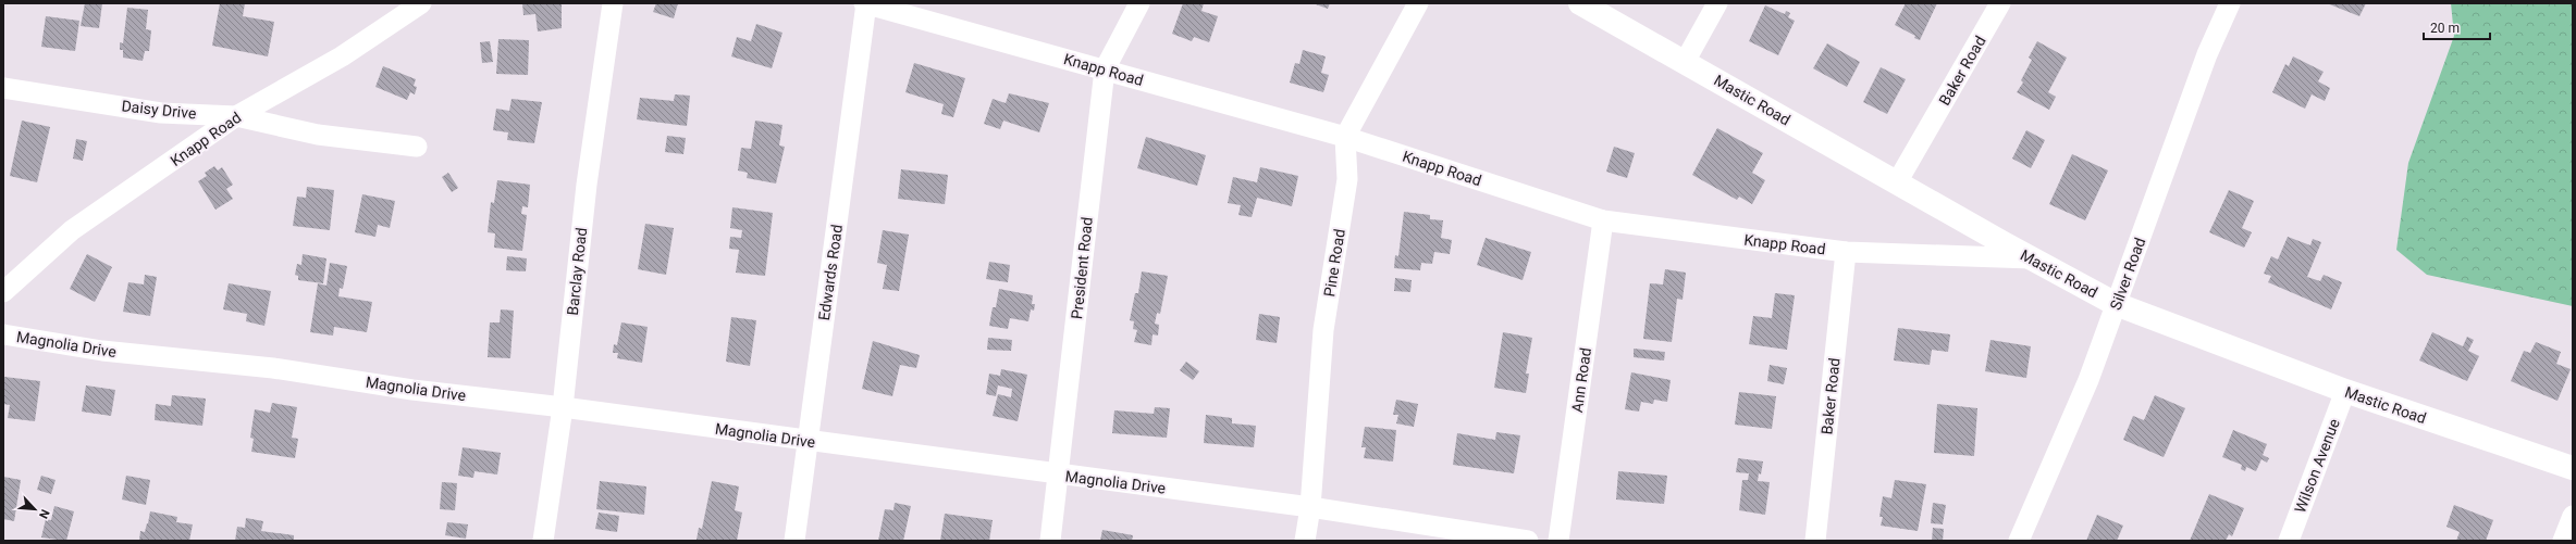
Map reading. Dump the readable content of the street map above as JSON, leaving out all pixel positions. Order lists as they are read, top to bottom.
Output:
{
  "streets": {
    "main road": ["Mastic Road"],
    "street": [
      "Knapp Road",
      "Baker Road",
      "Daisy Drive",
      "Pine Road",
      "President Road",
      "Barclay Road",
      "Edwards Road",
      "Silver Road",
      "Magnolia Drive",
      "Ann Road",
      "Wilson Avenue"
    ]
  },
  "crossings": [
    ["Knapp Road", "Baker Road"],
    ["Knapp Road", "Mastic Road"],
    ["Knapp Road", "Daisy Drive"],
    ["Knapp Road", "Pine Road"],
    ["Knapp Road", "President Road"],
    ["Knapp Road", "Edwards Road"],
    ["Knapp Road", "Ann Road"],
    ["Baker Road", "Mastic Road"],
    ["Mastic Road", "Silver Road"],
    ["Mastic Road", "Wilson Avenue"],
    ["Pine Road", "Magnolia Drive"],
    ["President Road", "Magnolia Drive"],
    ["Barclay Road", "Magnolia Drive"],
    ["Edwards Road", "Magnolia Drive"]
  ],
  "scale_bar": "20 m",
  "north": "bottom right"
}
